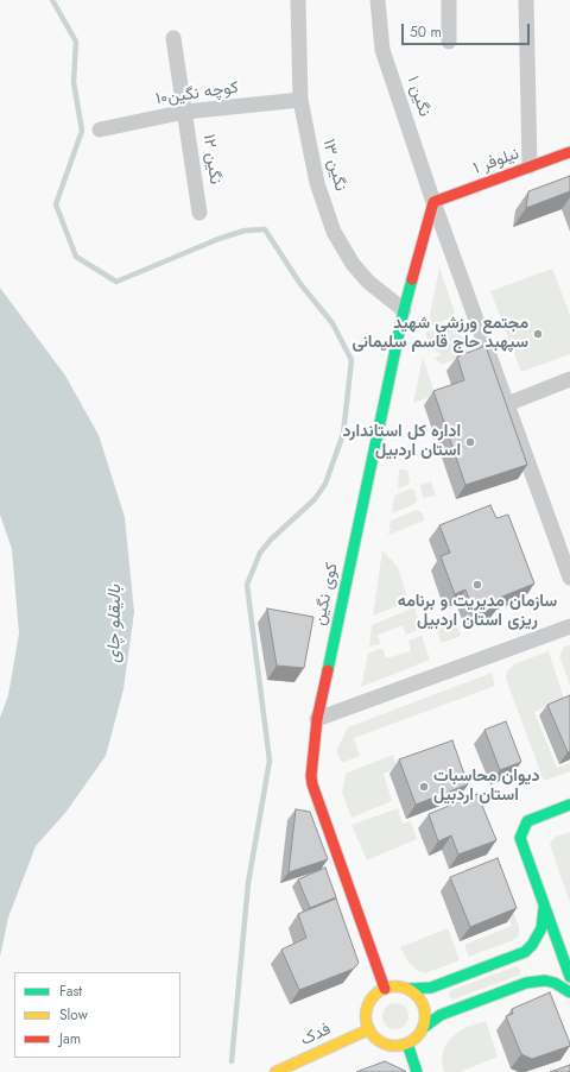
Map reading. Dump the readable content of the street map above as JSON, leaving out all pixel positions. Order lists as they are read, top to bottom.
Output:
{
  "streets": {
    "street": [
      "کوچه نگین۱۰",
      "نگین ۱",
      "نگین ۱۲",
      "نیلوفر ۱",
      "نگین ۱۳",
      "کوی نگین",
      "فدک"
    ]
  },
  "crossings": [
    ["کوچه نگین۱۰", "نگین ۱۲"],
    ["کوچه نگین۱۰", "نگین ۱۳"],
    ["نگین ۱", "نیلوفر ۱"],
    ["نگین ۱", "کوی نگین"],
    ["نیلوفر ۱", "کوی نگین"],
    ["نگین ۱۳", "کوی نگین"],
    ["کوی نگین", "فدک"]
  ],
  "water": ["بالیقلو چای"],
  "places": [
    "مجتمع ورزشی شهید سپهبد حاج قاسم سلیمانی",
    "اداره کل استاندارد استان اردبیل",
    "سازمان مدیریت و برنامه ریزی استان اردبیل",
    "دیوان محاسبات استان اردبیل"
  ],
  "legend": ["Fast", "Slow", "Jam"],
  "scale_bar": "50 m"
}
